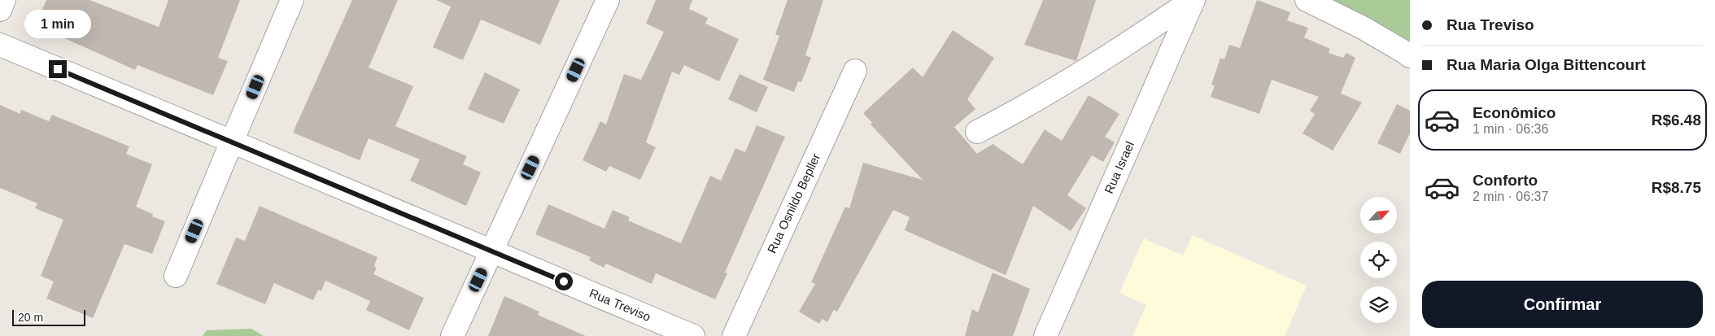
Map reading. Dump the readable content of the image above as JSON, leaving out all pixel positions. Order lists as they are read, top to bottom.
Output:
{
  "streets": {
    "street": ["Rua Israel", "Rua Osnildo Bepller", "Rua Treviso"]
  },
  "scale_bar": "20 m",
  "north": "top right",
  "page": {
    "banner": ["Rua Treviso", "Rua Maria Olga Bittencourt"],
    "bubble": "1 min",
    "list": [
      {
        "name": "Econômico",
        "note": "1 min · 06:36",
        "value": "R$6.48"
      },
      {
        "name": "Conforto",
        "note": "2 min · 06:37",
        "value": "R$8.75"
      }
    ],
    "buttons": "Confirmar",
    "scale": "20 m"
  }
}
